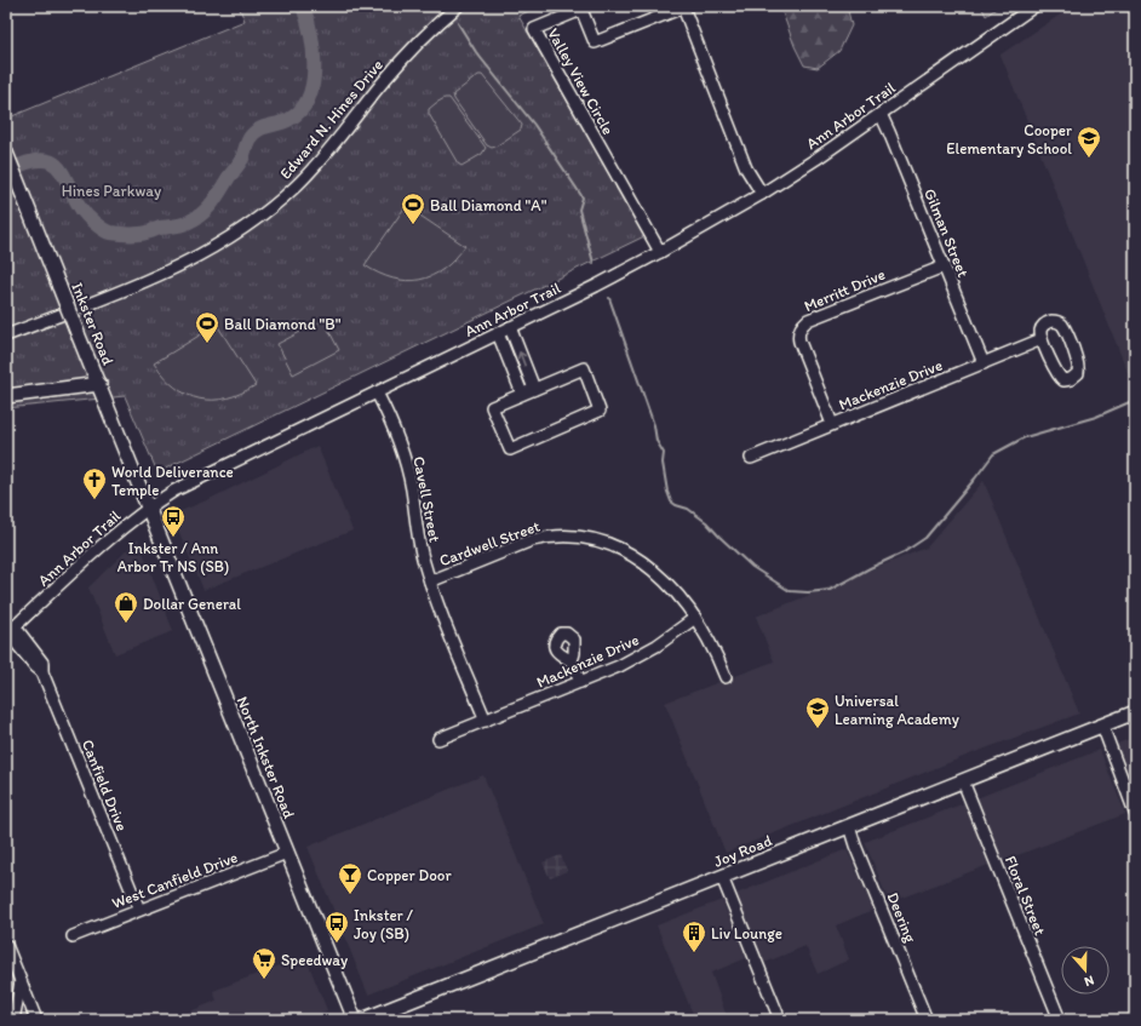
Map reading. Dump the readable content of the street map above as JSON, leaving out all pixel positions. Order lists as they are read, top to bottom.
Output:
{
  "streets": {
    "main road": ["Inkster Road", "North Inkster Road", "Joy Road"],
    "street": [
      "Valley View Circle",
      "Ann Arbor Trail",
      "Edward N. Hines Drive",
      "Gilman Street",
      "Merritt Drive",
      "Mackenzie Drive",
      "Cavell Street",
      "Cardwell Street",
      "Canfield Drive",
      "West Canfield Drive",
      "Floral Street",
      "Deering"
    ]
  },
  "crossings": [
    ["Valley View Circle", "Ann Arbor Trail"],
    ["Ann Arbor Trail", "Gilman Street"],
    ["Ann Arbor Trail", "Inkster Road"],
    ["Ann Arbor Trail", "Cavell Street"],
    ["Ann Arbor Trail", "North Inkster Road"],
    ["Ann Arbor Trail", "Canfield Drive"],
    ["Gilman Street", "Merritt Drive"],
    ["Gilman Street", "Mackenzie Drive"],
    ["Merritt Drive", "Mackenzie Drive"],
    ["Inkster Road", "North Inkster Road"],
    ["Mackenzie Drive", "Cavell Street"],
    ["Mackenzie Drive", "Cardwell Street"],
    ["Cavell Street", "Cardwell Street"],
    ["North Inkster Road", "West Canfield Drive"],
    ["Canfield Drive", "West Canfield Drive"],
    ["Joy Road", "Floral Street"],
    ["Joy Road", "Deering"]
  ],
  "parks": ["Hines Parkway"],
  "places": {
    "school or university": ["Cooper Elementary School", "Universal Learning Academy"],
    "sports": ["Ball Diamond \"A\"", "Ball Diamond \"B\""],
    "church": ["World Deliverance Temple"],
    "bus stop": ["Inkster / Ann Arbor Tr NS (SB)", "Inkster / Joy (SB)"],
    "shop": ["Dollar General"],
    "bar": ["Copper Door"],
    "building": ["Liv Lounge"],
    "supermarket": ["Speedway"]
  },
  "north": "bottom"
}
